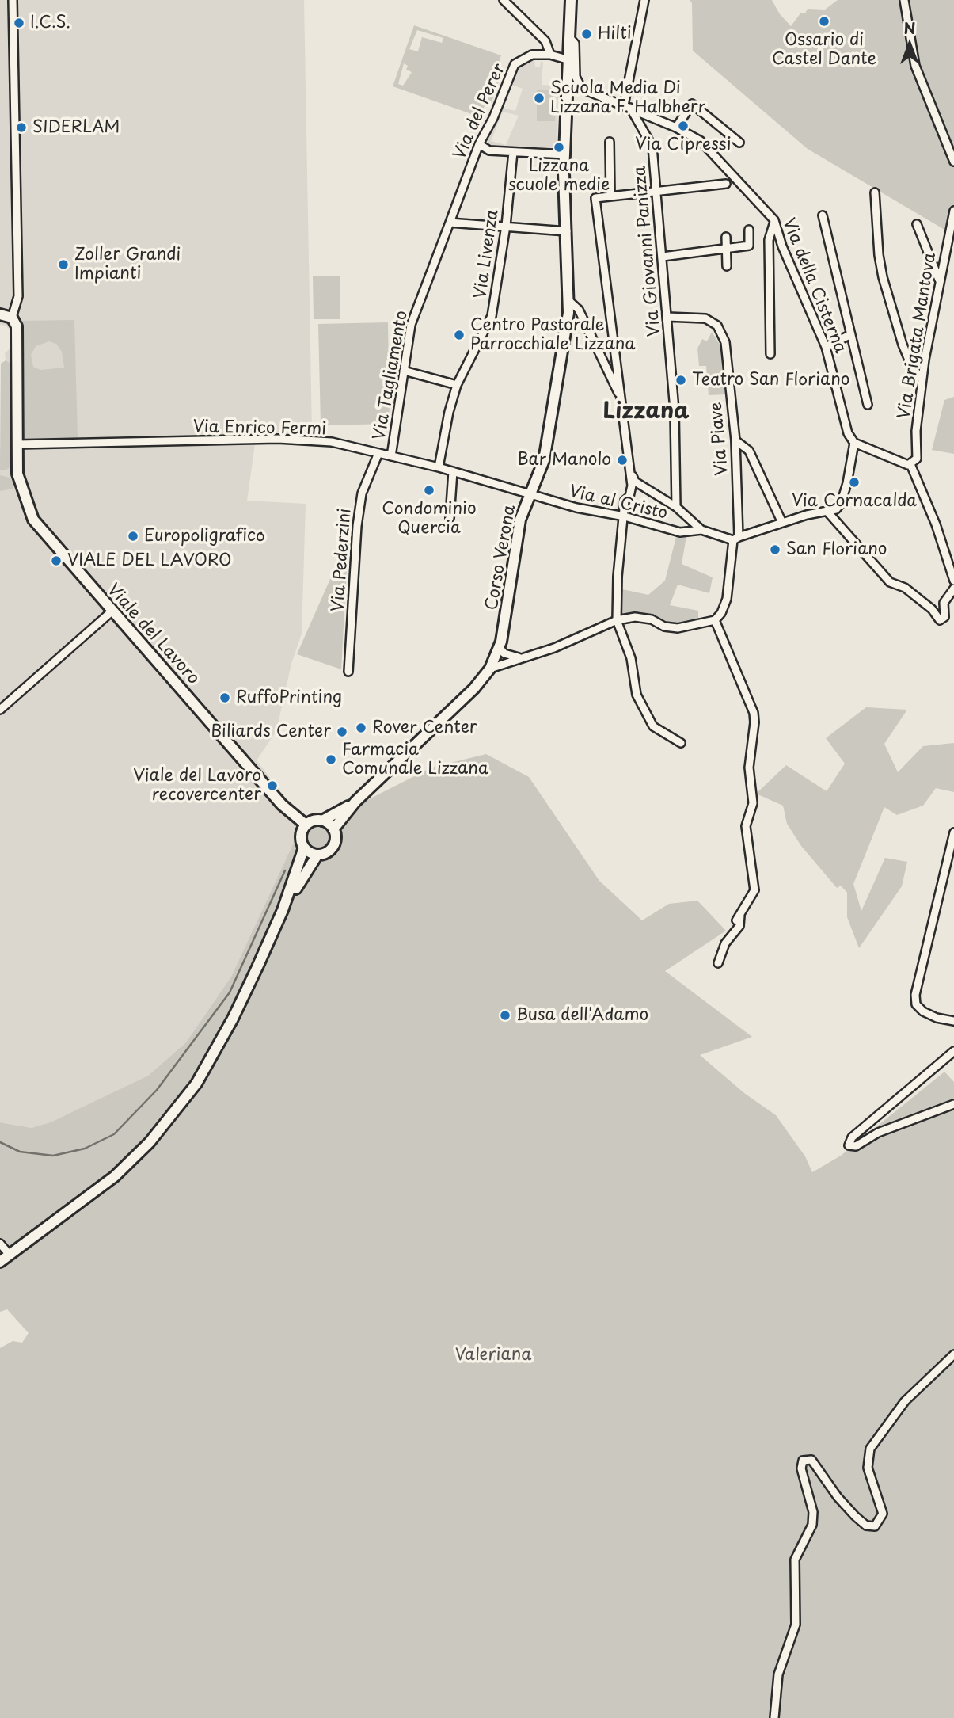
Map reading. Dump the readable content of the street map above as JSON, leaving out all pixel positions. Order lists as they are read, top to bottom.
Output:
{
  "streets": {
    "main road": ["Corso Verona", "Viale del Lavoro"],
    "street": [
      "Via del Perer",
      "Via Giovanni Panizza",
      "Via Livenza",
      "Via della Cisterna",
      "Via Brigata Mantova",
      "Via Tagliamento",
      "Via Enrico Fermi",
      "Via Piave",
      "Via al Cristo",
      "Via Pederzini"
    ]
  },
  "crossings": [
    ["Via del Perer", "Via Tagliamento"],
    ["Via del Perer", "Corso Verona"],
    ["Via Giovanni Panizza", "Via della Cisterna"],
    ["Via Giovanni Panizza", "Via Piave"],
    ["Via Livenza", "Via Enrico Fermi"],
    ["Via Tagliamento", "Via Enrico Fermi"],
    ["Via Enrico Fermi", "Via al Cristo"],
    ["Via Enrico Fermi", "Corso Verona"],
    ["Via Enrico Fermi", "Via Pederzini"],
    ["Via Enrico Fermi", "Viale del Lavoro"],
    ["Via al Cristo", "Corso Verona"]
  ],
  "districts": ["Lizzana"],
  "parks": ["Valeriana"],
  "places": [
    "Ossario di Castel Dante",
    "I.C.S.",
    "Hilti",
    "Scuola Media Di Lizzana F. Halbherr",
    "Via Cipressi",
    "SIDERLAM",
    "Lizzana scuole medie",
    "Zoller Grandi Impianti",
    "Centro Pastorale Parrocchiale Lizzana",
    "Teatro San Floriano",
    "Bar Manolo",
    "Via Cornacalda",
    "Condominio Quercia",
    "Europoligrafico",
    "San Floriano",
    "VIALE DEL LAVORO",
    "RuffoPrinting",
    "Rover Center",
    "Biliards Center",
    "Farmacia Comunale Lizzana",
    "Viale del Lavoro recovercenter",
    "Busa dell'Adamo"
  ],
  "north": "top"
}
